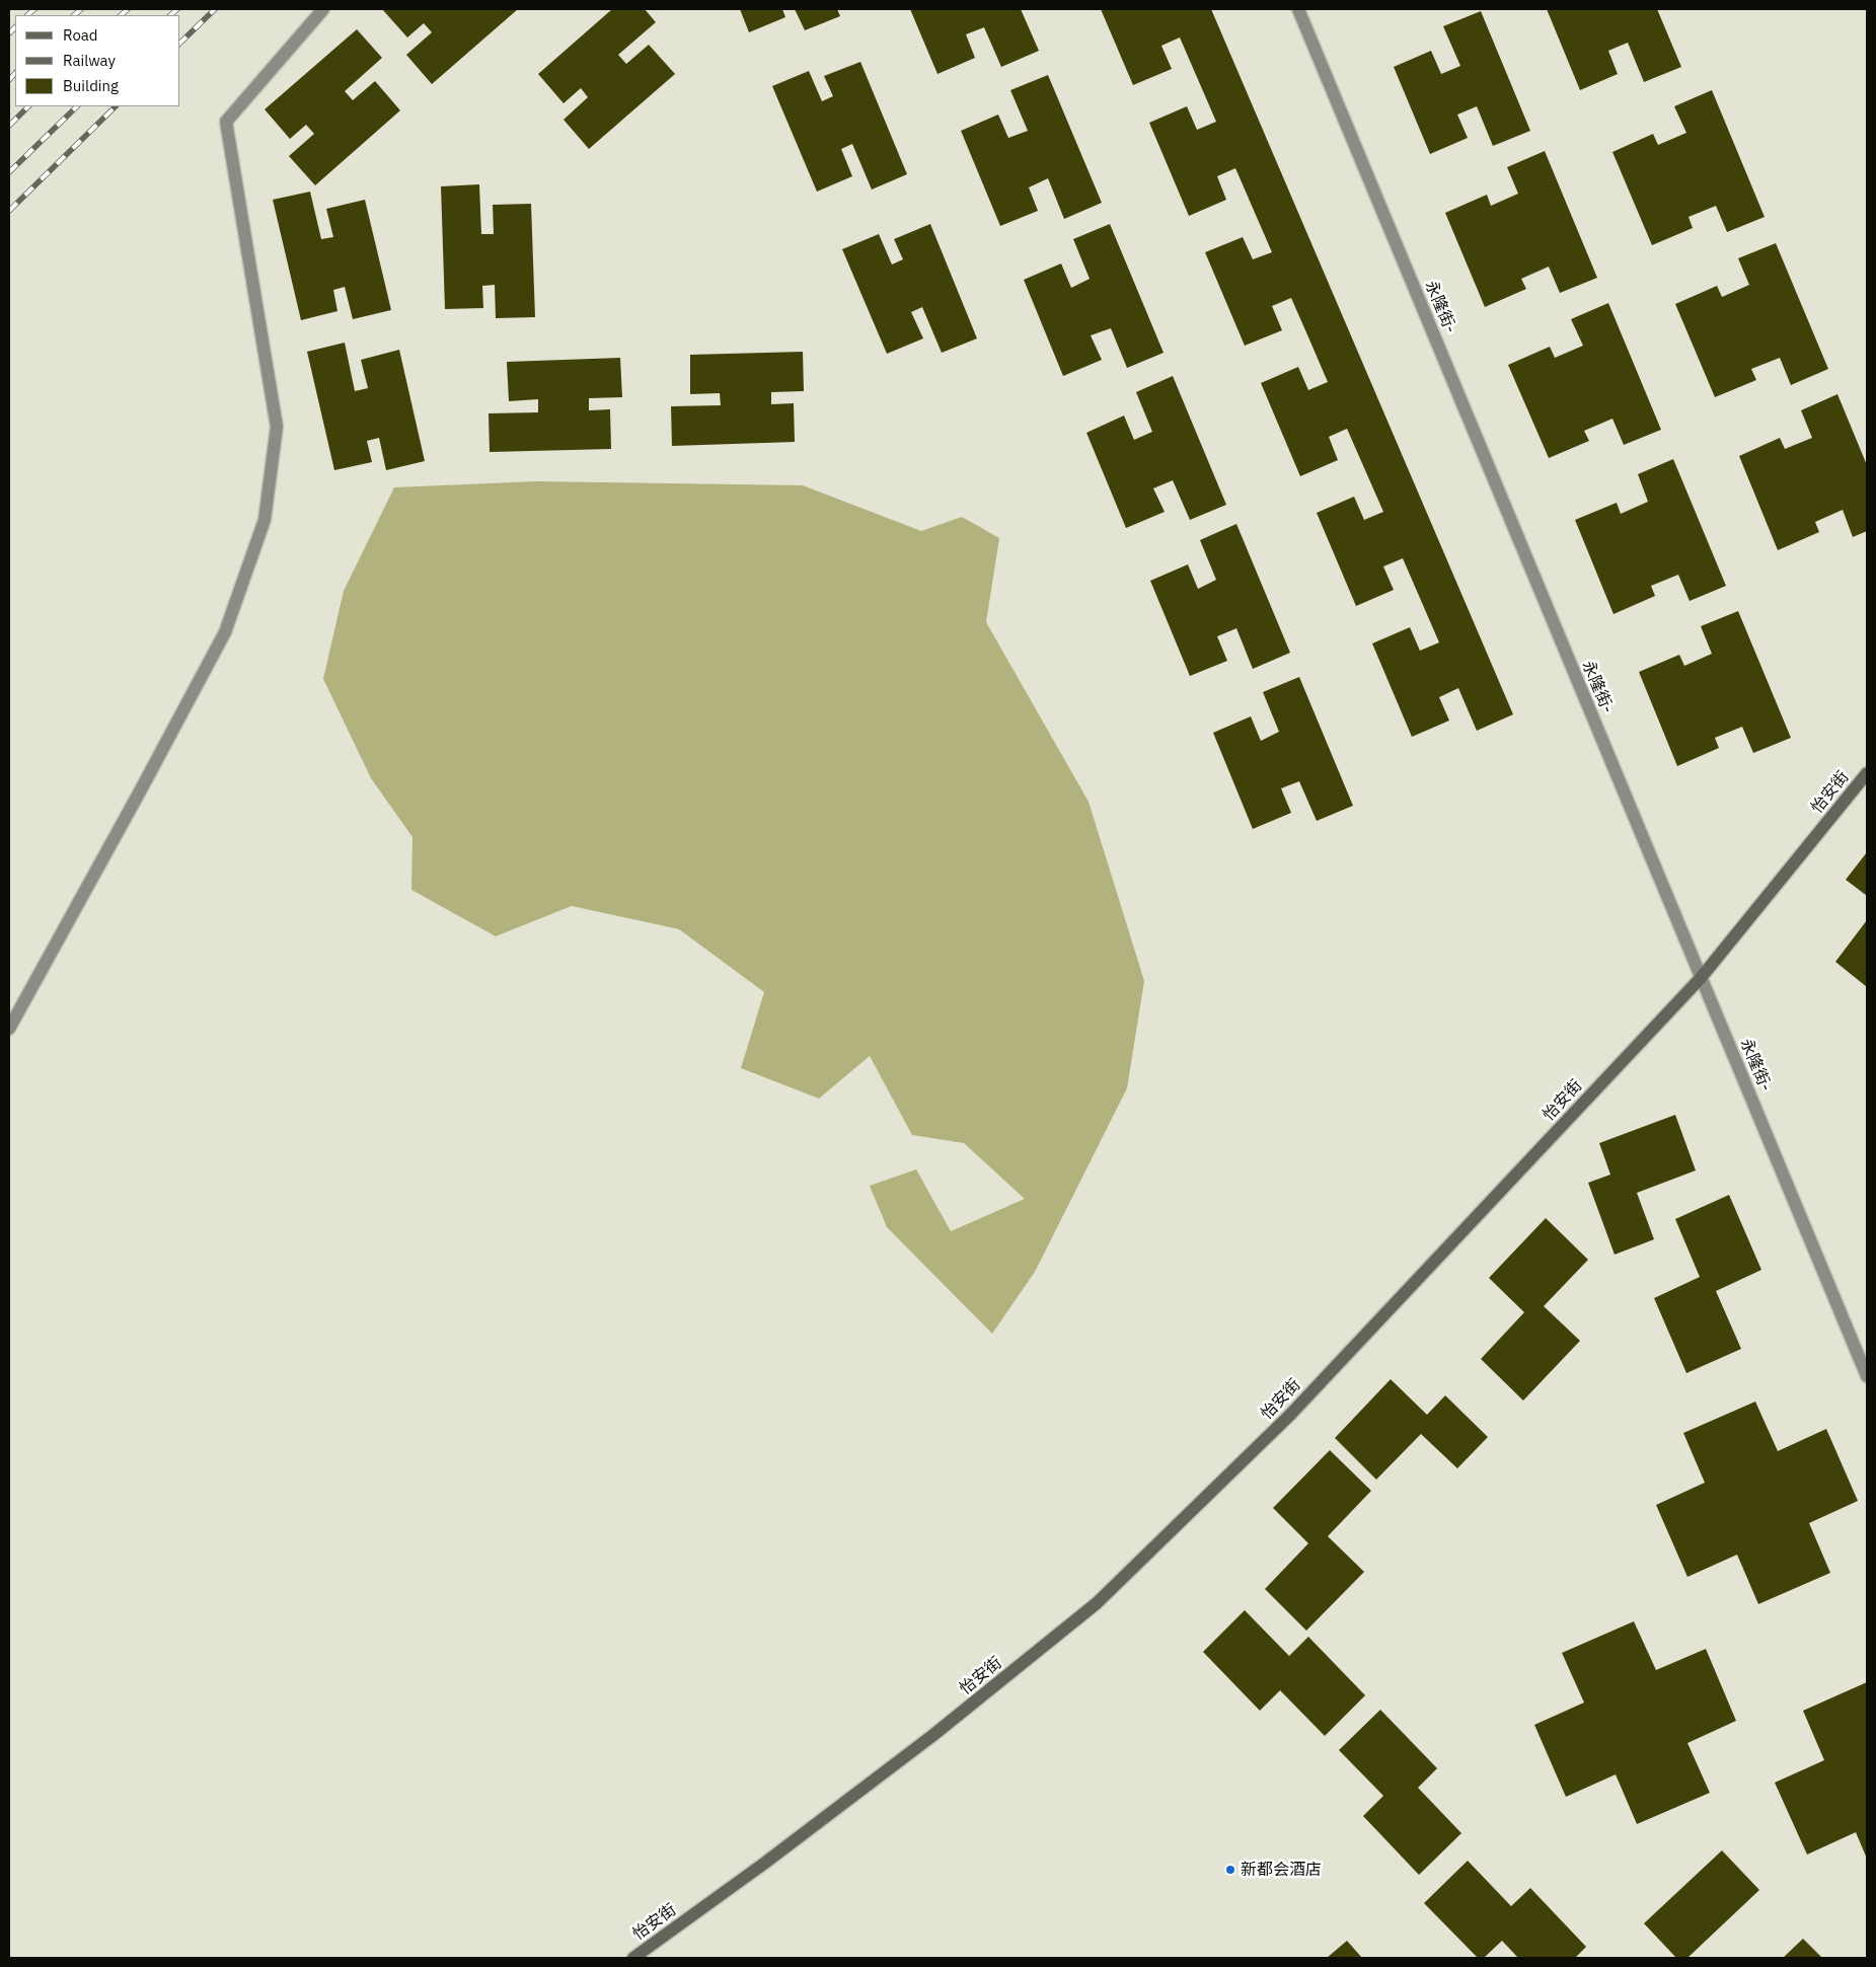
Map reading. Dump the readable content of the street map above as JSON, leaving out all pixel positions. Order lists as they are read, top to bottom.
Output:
{
  "streets": {
    "street": ["永隆街-", "怡安街"]
  },
  "crossings": [
    ["永隆街-", "怡安街"]
  ],
  "places": ["新都会酒店"],
  "legend": ["Road", "Railway", "Building"]
}
